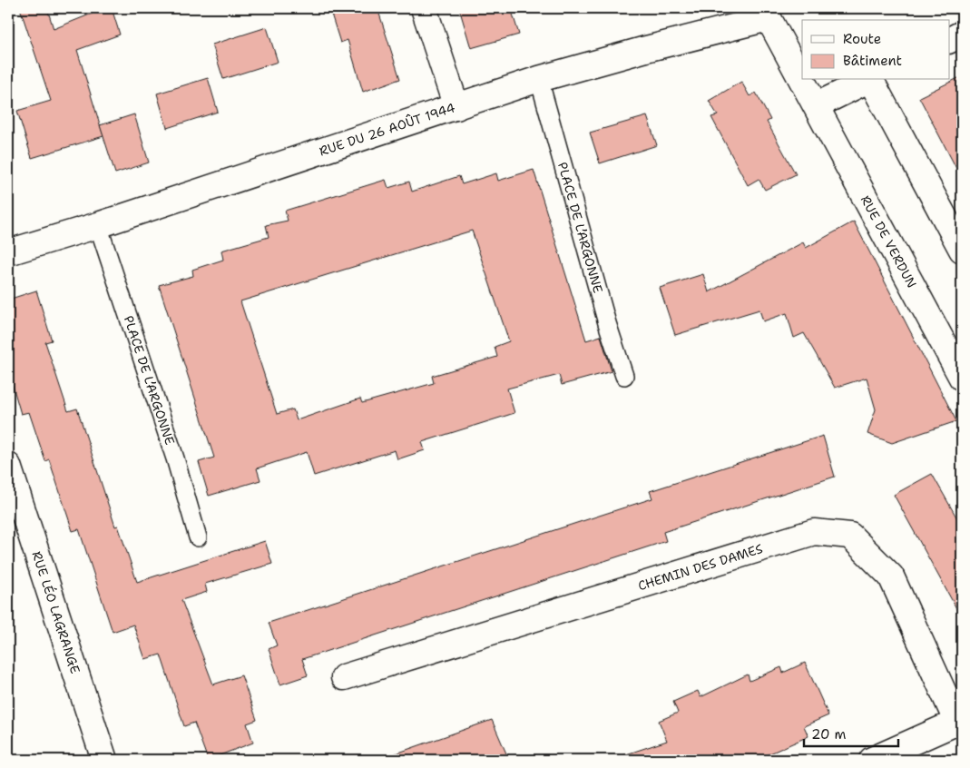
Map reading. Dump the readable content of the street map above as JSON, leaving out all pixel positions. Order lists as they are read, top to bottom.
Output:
{
  "streets": {
    "street": [
      "RUE DU 26 AOÛT 1944",
      "RUE DE VERDUN",
      "CHEMIN DES DAMES",
      "RUE LÉO LAGRANGE"
    ],
    "lane": ["PLACE DE L’ARGONNE"]
  },
  "crossings": [
    ["RUE DU 26 AOÛT 1944", "PLACE DE L’ARGONNE"],
    ["RUE DU 26 AOÛT 1944", "RUE DE VERDUN"]
  ],
  "legend": ["Route", "Bâtiment"],
  "scale_bar": "20 m"
}
